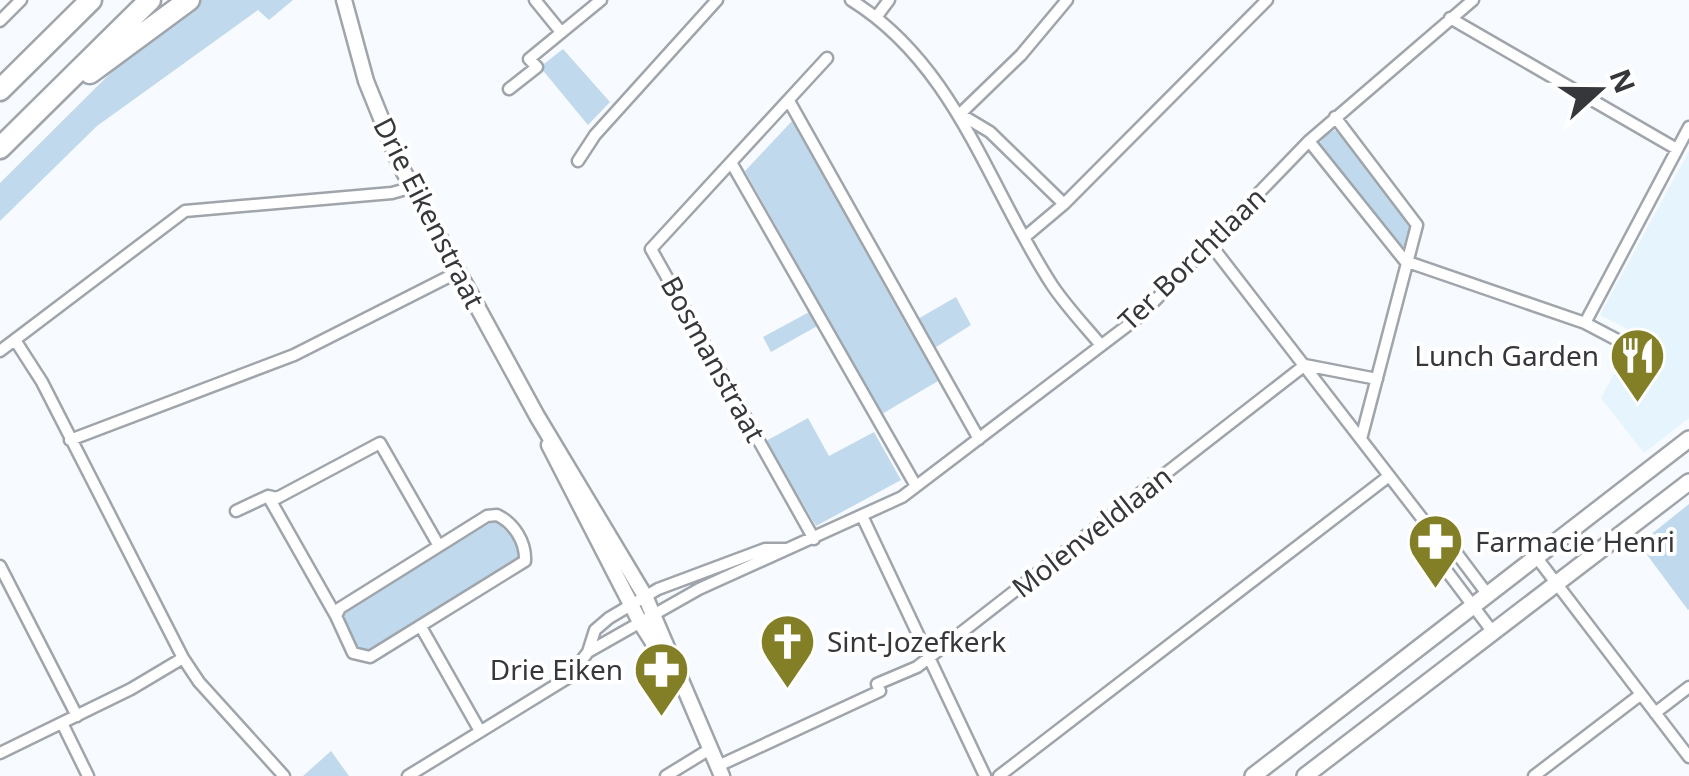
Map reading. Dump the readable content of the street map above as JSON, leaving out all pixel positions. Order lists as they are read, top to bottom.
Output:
{
  "streets": {
    "street": [
      "Drie Eikenstraat",
      "Ter Borchtlaan",
      "Bosmanstraat",
      "Molenveldlaan"
    ]
  },
  "crossings": [
    ["Drie Eikenstraat", "Ter Borchtlaan"],
    ["Drie Eikenstraat", "Molenveldlaan"],
    ["Ter Borchtlaan", "Bosmanstraat"]
  ],
  "places": {
    "restaurant": ["Lunch Garden"],
    "pharmacy": ["Farmacie Henri", "Drie Eiken"],
    "church": ["Sint-Jozefkerk"]
  },
  "north": "right"
}
